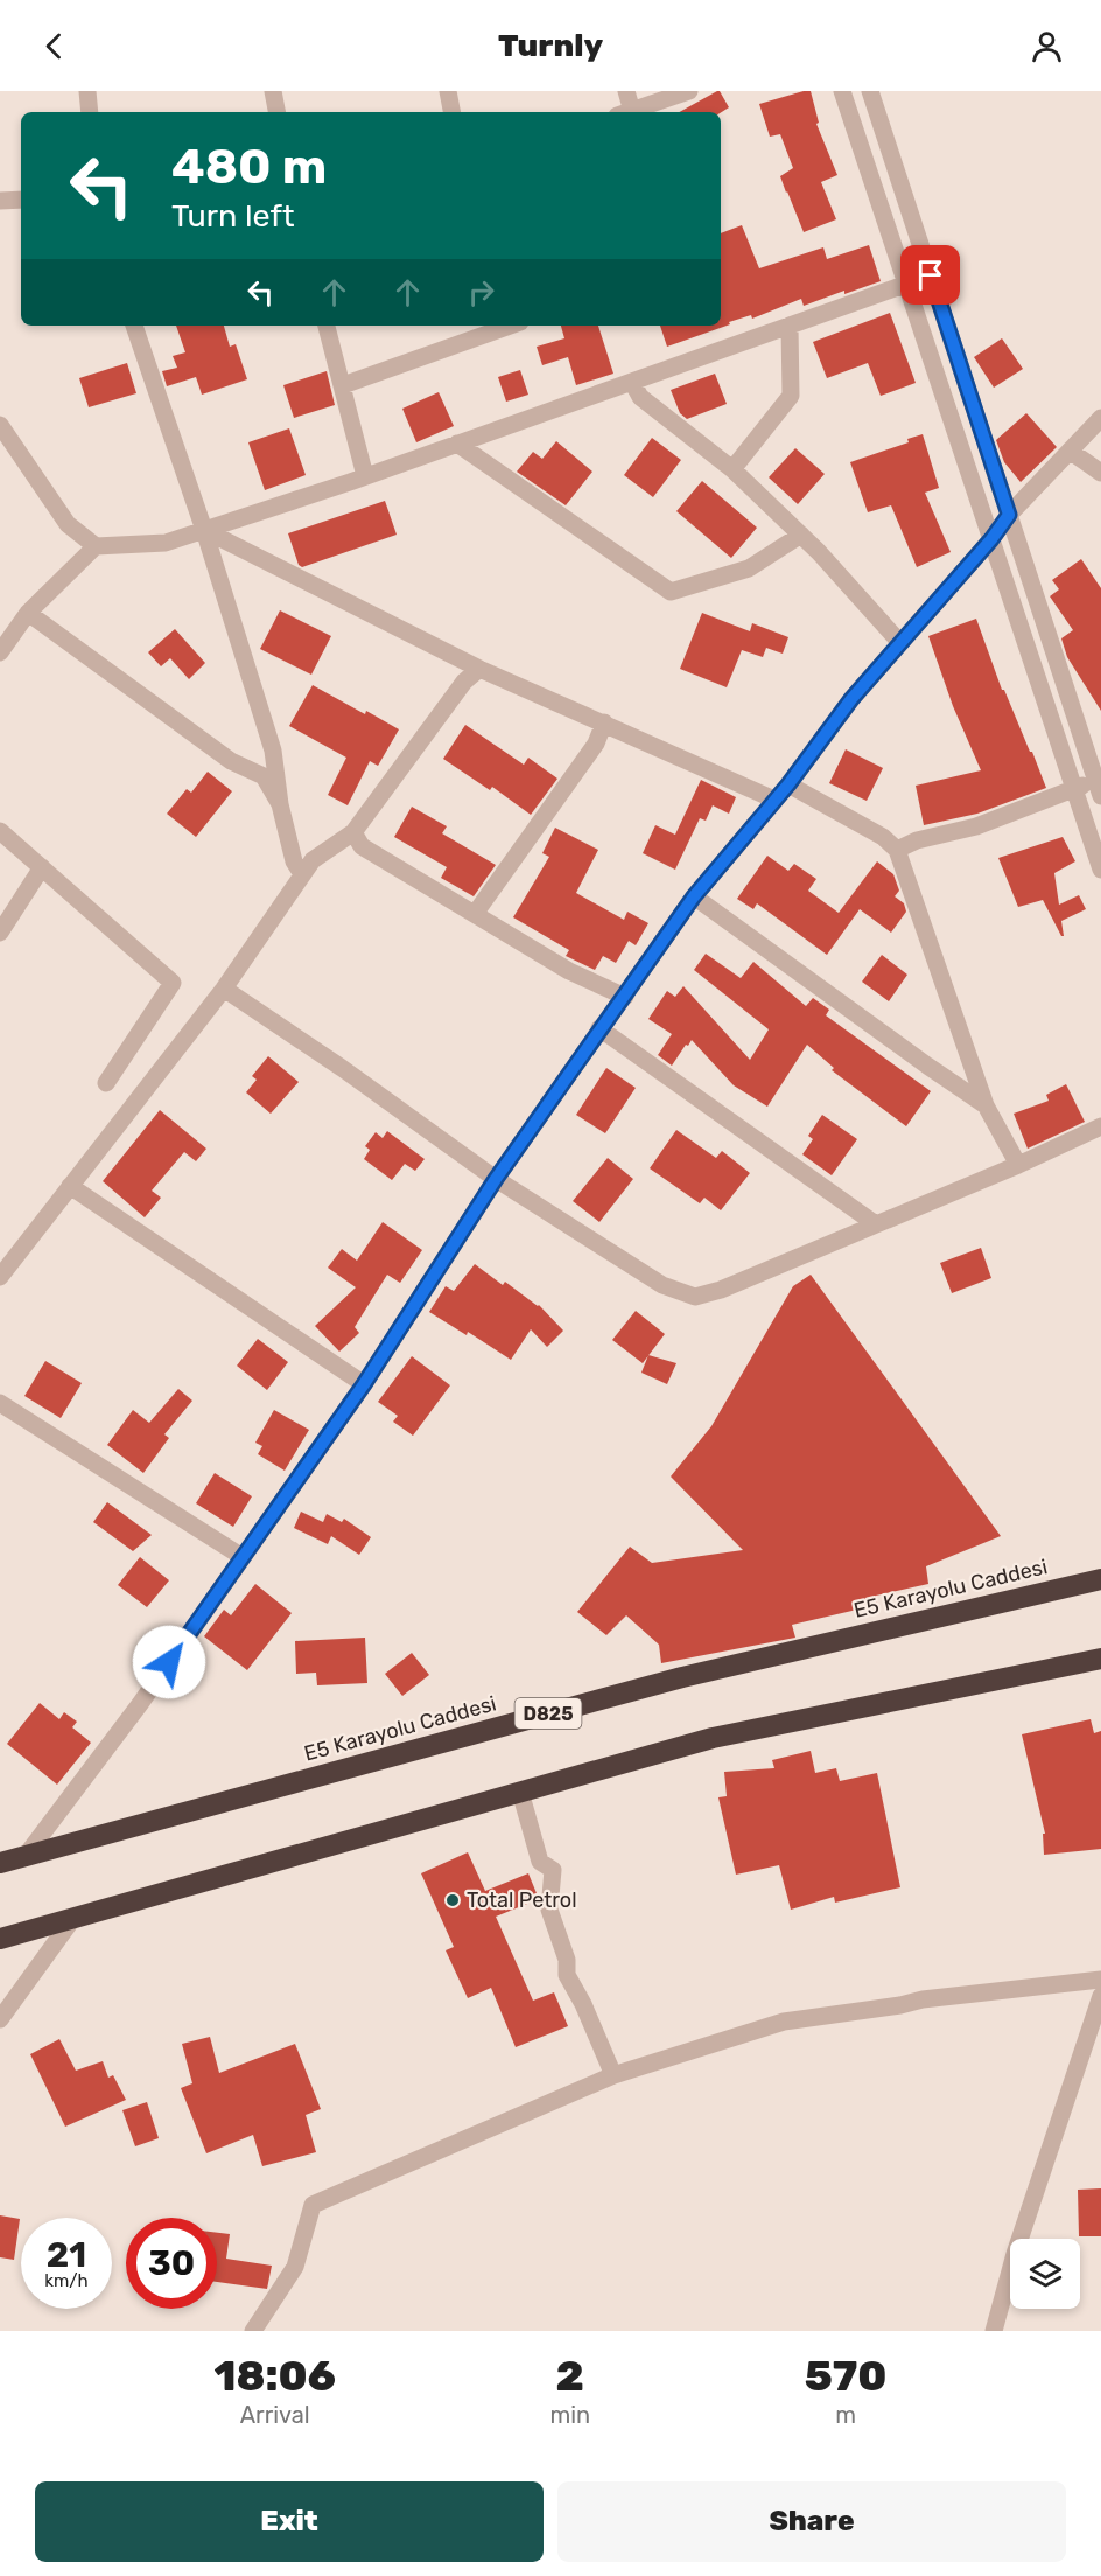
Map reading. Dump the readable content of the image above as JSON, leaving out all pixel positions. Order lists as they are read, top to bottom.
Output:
{
  "streets": {
    "highway": ["E5 Karayolu Caddesi", "D825"]
  },
  "places": ["Total Petrol"],
  "page": {
    "header": "Turnly",
    "turn": ["480 m", "Turn left"],
    "speed": "21 km/h",
    "limit": "30",
    "eta": [
      "18:06",
      "Arrival",
      "2",
      "min",
      "570",
      "m"
    ],
    "buttons": ["Exit", "Share"]
  }
}
